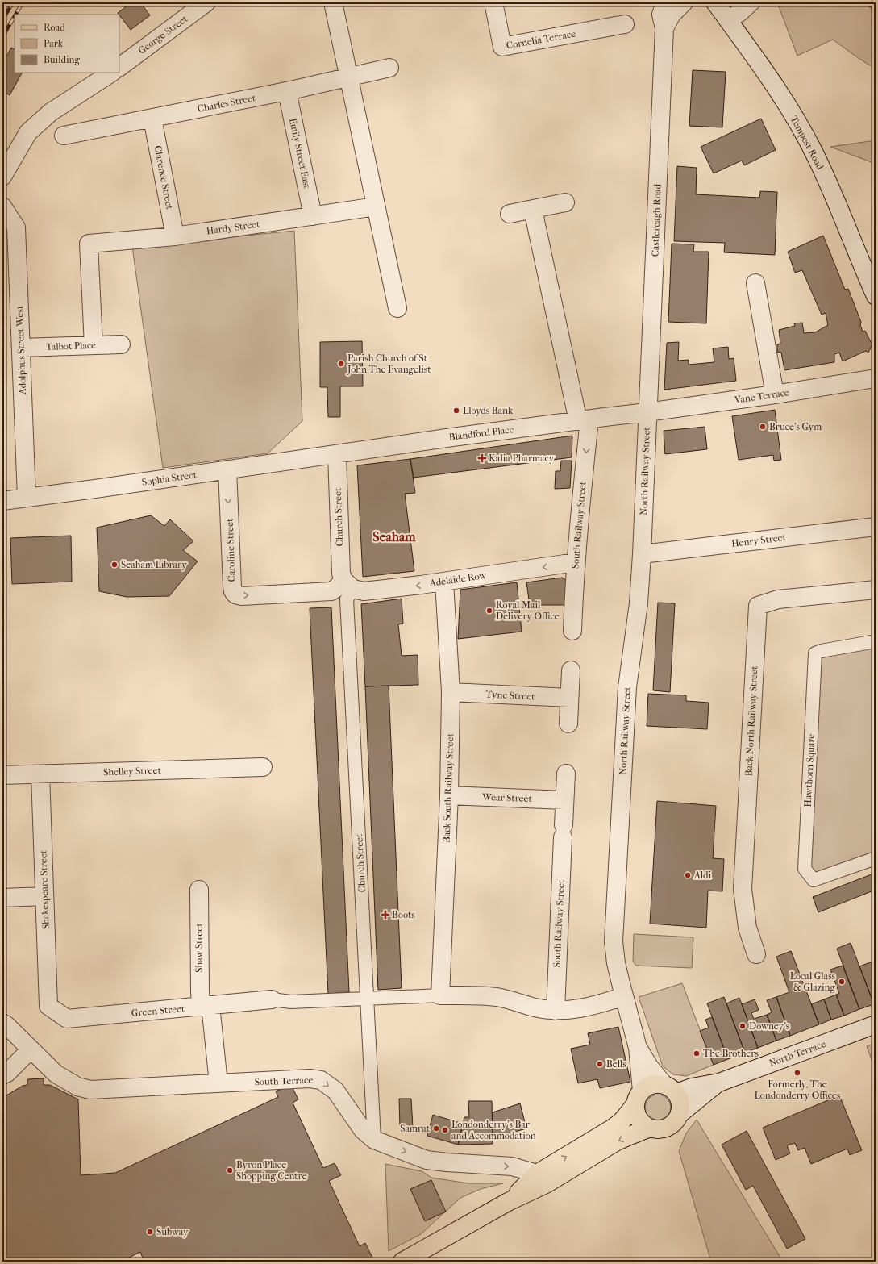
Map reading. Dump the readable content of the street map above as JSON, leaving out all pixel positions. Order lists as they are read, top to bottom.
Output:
{
  "streets": {
    "street": [
      "George Street",
      "Cornelia Terrace",
      "Charles Street",
      "Tempest Road",
      "Emily Street East",
      "Clarence Street",
      "Castlereagh Road",
      "Hardy Street",
      "Talbot Place",
      "Adolphus Street West",
      "Vane Terrace",
      "Blandford Place",
      "North Railway Street",
      "Sophia Street",
      "Church Street",
      "South Railway Street",
      "Henry Street",
      "Caroline Street",
      "Adelaide Row",
      "Tyne Street",
      "Back North Railway Street",
      "Hawthorn Square",
      "Shelley Street",
      "Back South Railway Street",
      "Wear Street",
      "Shakespeare Street",
      "Shaw Street",
      "Green Street",
      "North Terrace",
      "South Terrace"
    ]
  },
  "crossings": [
    ["Charles Street", "Emily Street East"],
    ["Charles Street", "Clarence Street"],
    ["Emily Street East", "Hardy Street"],
    ["Clarence Street", "Hardy Street"],
    ["Castlereagh Road", "Vane Terrace"],
    ["Castlereagh Road", "North Railway Street"],
    ["Hardy Street", "Talbot Place"],
    ["Talbot Place", "Adolphus Street West"],
    ["Adolphus Street West", "Sophia Street"],
    ["Vane Terrace", "Blandford Place"],
    ["Vane Terrace", "North Railway Street"],
    ["Blandford Place", "Sophia Street"],
    ["Blandford Place", "Church Street"],
    ["Blandford Place", "South Railway Street"],
    ["North Railway Street", "Henry Street"],
    ["North Railway Street", "North Terrace"],
    ["Sophia Street", "Church Street"],
    ["Sophia Street", "Caroline Street"],
    ["Church Street", "Caroline Street"],
    ["Church Street", "Adelaide Row"],
    ["Church Street", "South Terrace"],
    ["South Railway Street", "Adelaide Row"],
    ["South Railway Street", "Wear Street"],
    ["Caroline Street", "Adelaide Row"],
    ["Adelaide Row", "Back South Railway Street"],
    ["Tyne Street", "Back South Railway Street"],
    ["Shelley Street", "Shakespeare Street"],
    ["Back South Railway Street", "Wear Street"],
    ["Shakespeare Street", "Green Street"],
    ["Shaw Street", "Green Street"],
    ["Shaw Street", "South Terrace"]
  ],
  "one_way": ["Adelaide Row"],
  "districts": ["Seaham"],
  "places": {
    "other": [
      "Parish Church of St John The Evangelist",
      "Lloyds Bank",
      "Bruce's Gym",
      "Seaham Library",
      "Royal Mail Delivery Office",
      "Aldi",
      "Local Glass & Glazing",
      "Downey's",
      "The Brothers",
      "Bells",
      "Formerly, The Londonderry Offices",
      "Samrat",
      "Londonderry's Bar and Accommodation",
      "Byron Place Shopping Centre",
      "Subway"
    ],
    "health": ["Kalia Pharmacy", "Boots"]
  },
  "legend": ["Road", "Park", "Building"]
}
